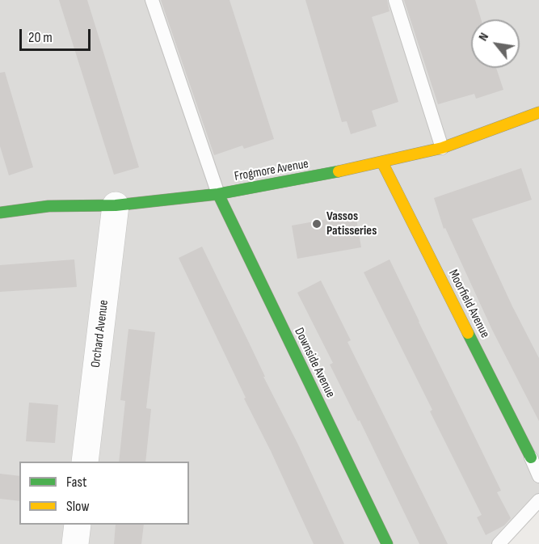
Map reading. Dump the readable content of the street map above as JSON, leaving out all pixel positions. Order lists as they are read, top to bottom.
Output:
{
  "streets": {
    "street": [
      "Frogmore Avenue",
      "Moorfield Avenue",
      "Orchard Avenue",
      "Downside Avenue"
    ]
  },
  "crossings": [
    ["Frogmore Avenue", "Moorfield Avenue"],
    ["Frogmore Avenue", "Orchard Avenue"],
    ["Frogmore Avenue", "Downside Avenue"]
  ],
  "places": ["Vassos Patisseries"],
  "legend": ["Fast", "Slow"],
  "scale_bar": "20 m",
  "north": "top left"
}
